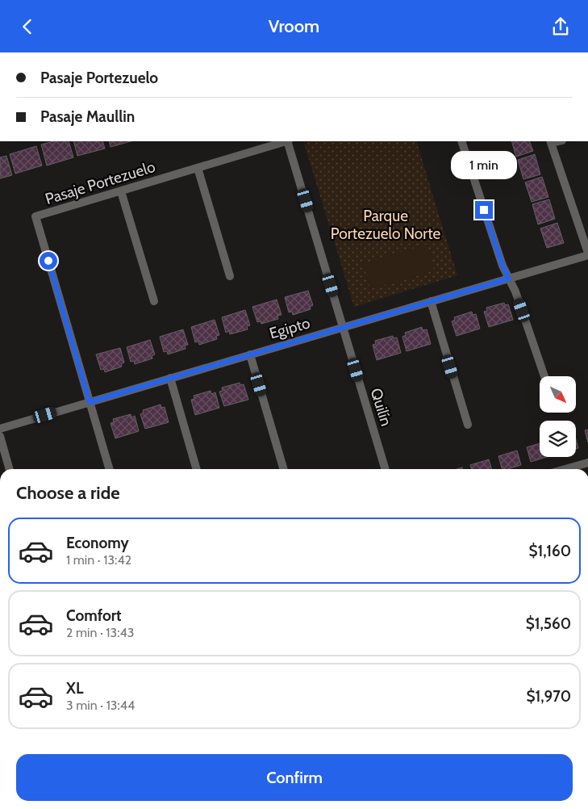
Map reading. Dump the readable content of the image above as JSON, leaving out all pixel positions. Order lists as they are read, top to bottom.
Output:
{
  "streets": {
    "street": ["Pasaje Portezuelo", "Egipto", "Quilín"]
  },
  "crossings": [
    ["Pasaje Portezuelo", "Egipto"],
    ["Egipto", "Quilín"]
  ],
  "parks": ["Parque Portezuelo Norte"],
  "north": "bottom right",
  "page": {
    "header": "Vroom",
    "banner": ["Pasaje Portezuelo", "Pasaje Maullin"],
    "bubble": "1 min",
    "heading": "Choose a ride",
    "list": [
      {
        "name": "Economy",
        "note": "1 min · 13:42",
        "value": "$1,160"
      },
      {
        "name": "Comfort",
        "note": "2 min · 13:43",
        "value": "$1,560"
      },
      {
        "name": "XL",
        "note": "3 min · 13:44",
        "value": "$1,970"
      }
    ],
    "buttons": "Confirm"
  }
}
